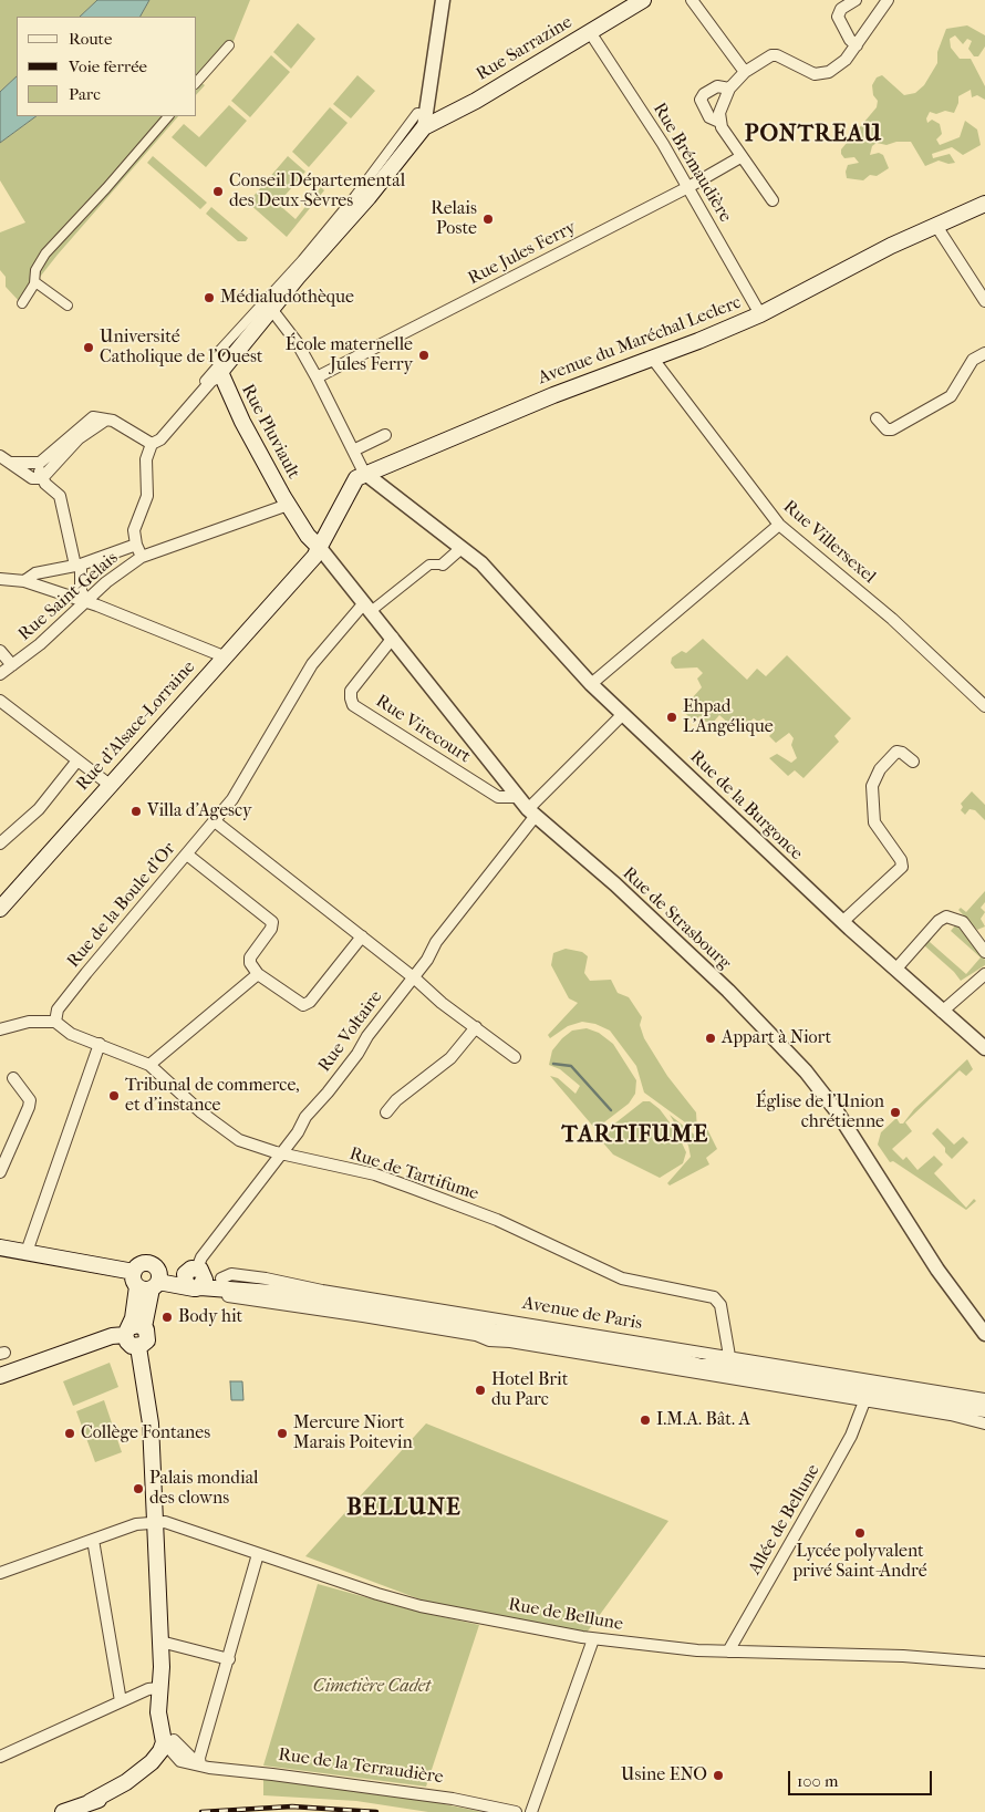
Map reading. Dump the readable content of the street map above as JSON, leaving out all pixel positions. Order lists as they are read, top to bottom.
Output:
{
  "streets": {
    "main road": [
      "Rue Sarrazine",
      "Avenue du Maréchal Leclerc",
      "Rue Pluviault",
      "Rue d'Alsace-Lorraine",
      "Avenue de Paris"
    ],
    "street": [
      "Rue Brémaudière",
      "Rue Jules Ferry",
      "Rue Villersexel",
      "Rue Saint-Gelais",
      "Rue Virecourt",
      "Rue de la Burgonce",
      "Rue de la Boule d'Or",
      "Rue de Strasbourg",
      "Rue Voltaire",
      "Rue de Tartifume",
      "Allée de Bellune",
      "Rue de Bellune",
      "Rue de la Terraudière"
    ]
  },
  "crossings": [
    ["Rue Sarrazine", "Rue Brémaudière"],
    ["Rue Brémaudière", "Rue Jules Ferry"],
    ["Rue Brémaudière", "Avenue du Maréchal Leclerc"],
    ["Avenue du Maréchal Leclerc", "Rue Villersexel"],
    ["Avenue du Maréchal Leclerc", "Rue d'Alsace-Lorraine"],
    ["Avenue du Maréchal Leclerc", "Rue de la Burgonce"],
    ["Rue Pluviault", "Rue Saint-Gelais"],
    ["Rue Pluviault", "Rue d'Alsace-Lorraine"],
    ["Rue Pluviault", "Rue de Strasbourg"],
    ["Rue d'Alsace-Lorraine", "Rue de la Burgonce"],
    ["Rue d'Alsace-Lorraine", "Rue de Strasbourg"],
    ["Rue Virecourt", "Rue de Strasbourg"],
    ["Rue de la Burgonce", "Rue Voltaire"],
    ["Rue de la Boule d'Or", "Rue de Strasbourg"],
    ["Rue de la Boule d'Or", "Rue de Tartifume"],
    ["Rue de Strasbourg", "Rue Voltaire"],
    ["Rue Voltaire", "Rue de Tartifume"],
    ["Rue Voltaire", "Avenue de Paris"],
    ["Rue de Tartifume", "Avenue de Paris"],
    ["Avenue de Paris", "Allée de Bellune"],
    ["Allée de Bellune", "Rue de Bellune"]
  ],
  "districts": ["PONTREAU", "TARTIFUME", "BELLUNE"],
  "parks": ["Cimetière Cadet"],
  "places": [
    "Conseil Départemental des Deux-Sèvres",
    "Relais Poste",
    "Médialudothèque",
    "Université Catholique de l’Ouest",
    "École maternelle Jules Ferry",
    "Ehpad L'Angélique",
    "Villa d'Agescy",
    "Appart à Niort",
    "Tribunal de commerce, et d'instance",
    "Église de l'Union chrétienne",
    "Body hit",
    "Hotel Brit du Parc",
    "I.M.A. Bât. A",
    "Collège Fontanes",
    "Mercure Niort Marais Poitevin",
    "Palais mondial des clowns",
    "Lycée polyvalent privé Saint-André",
    "Usine ENO"
  ],
  "legend": ["Route", "Voie ferrée", "Parc"],
  "scale_bar": "100 m"
}
